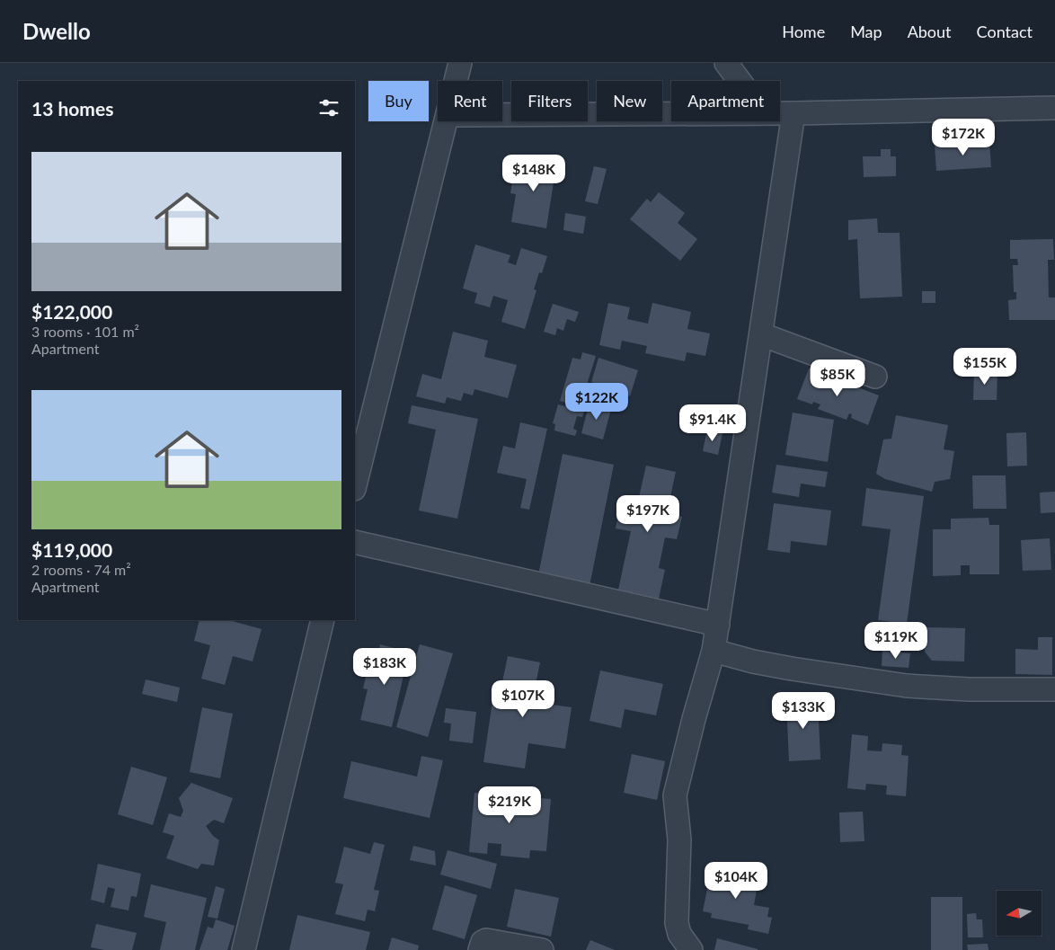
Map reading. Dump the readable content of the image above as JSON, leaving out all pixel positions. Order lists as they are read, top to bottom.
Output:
{
  "north": "left",
  "page": {
    "header": "Dwello",
    "nav": [
      "Home",
      "Map",
      "About",
      "Contact"
    ],
    "chip": [
      "Buy",
      "Rent",
      "Filters",
      "New",
      "Apartment"
    ],
    "heading": "13 homes",
    "price": [
      "$172K",
      "$148K",
      "$155K",
      "$85K",
      "$122K",
      "$91.4K",
      "$197K",
      "$119K",
      "$183K",
      "$107K",
      "$133K",
      "$219K",
      "$104K"
    ],
    "list": [
      {
        "name": "$122,000",
        "note": "3 rooms · 101 m² · Apartment"
      },
      {
        "name": "$119,000",
        "note": "2 rooms · 74 m² · Apartment"
      }
    ]
  }
}
